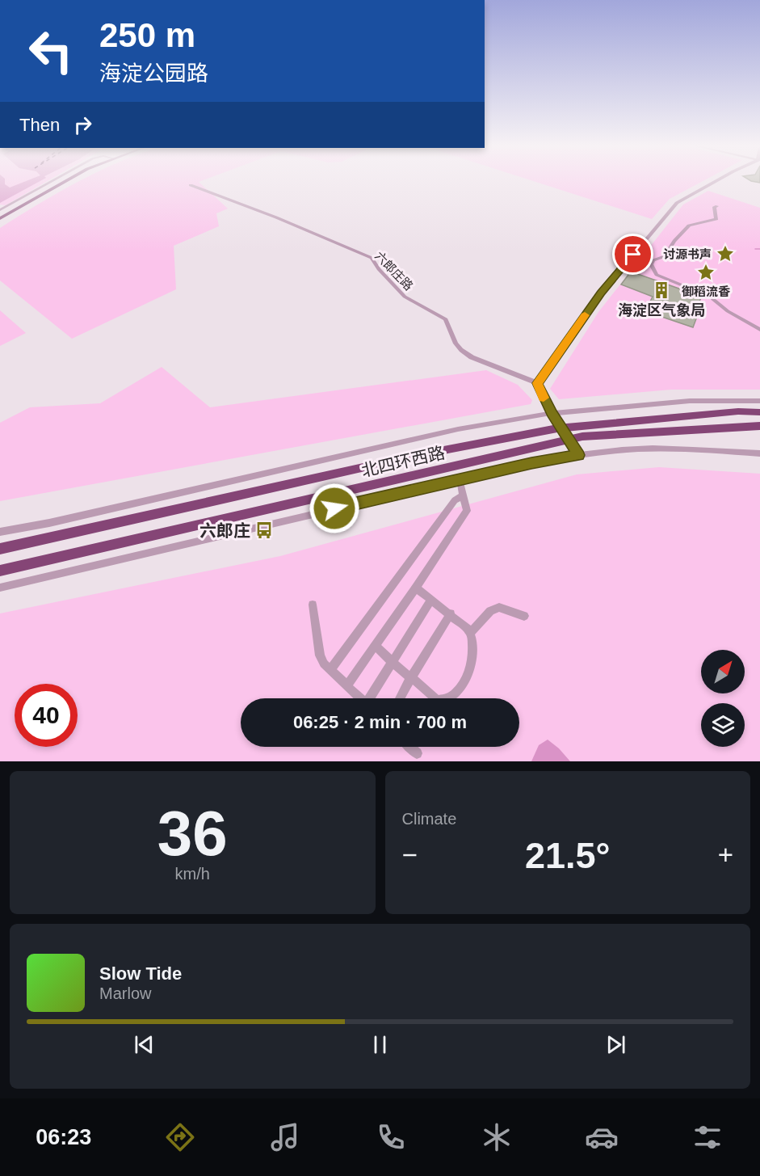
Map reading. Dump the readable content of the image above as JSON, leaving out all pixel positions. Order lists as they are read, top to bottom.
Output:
{
  "streets": {
    "highway": ["北四环西路"],
    "street": ["六郎庄路"]
  },
  "places": {
    "place": ["讨源书声", "御稻流香"],
    "building": ["海淀区气象局"],
    "bus stop": ["六郎庄"]
  },
  "north": "top right",
  "page": {
    "turn": ["250 m", "海淀公园路"],
    "then": "Then",
    "limit": "40",
    "trip": "06:25 · 2 min · 700 m",
    "tile": [
      ["36", "km/h"],
      "Climate"
    ],
    "heat": ["−", "21.5°", "+"],
    "song": ["Slow Tide", "Marlow"],
    "tabs": "06:23"
  }
}
